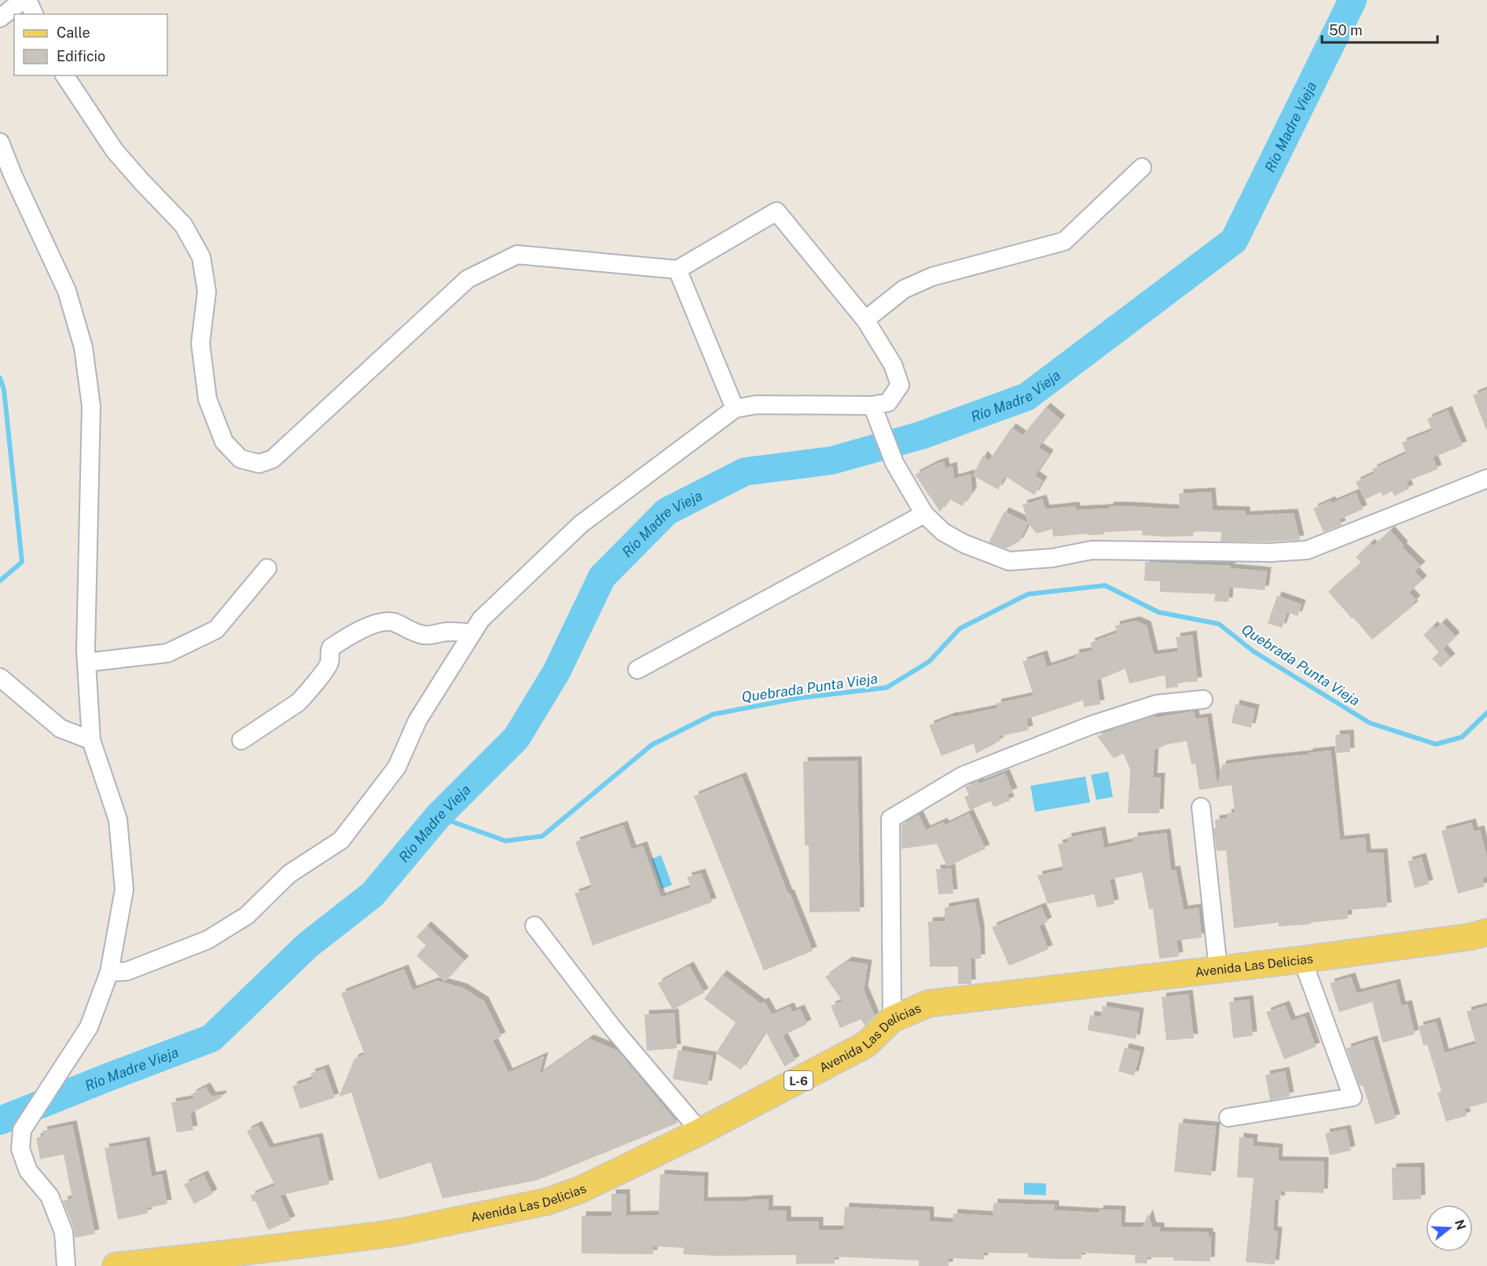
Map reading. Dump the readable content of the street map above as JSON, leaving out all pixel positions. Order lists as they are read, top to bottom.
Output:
{
  "streets": {
    "main road": ["Avenida Las Delicias", "L-6"]
  },
  "water": ["Río Madre Vieja", "Quebrada Punta Vieja"],
  "legend": ["Calle", "Edificio"],
  "scale_bar": "50 m",
  "north": "right"
}
